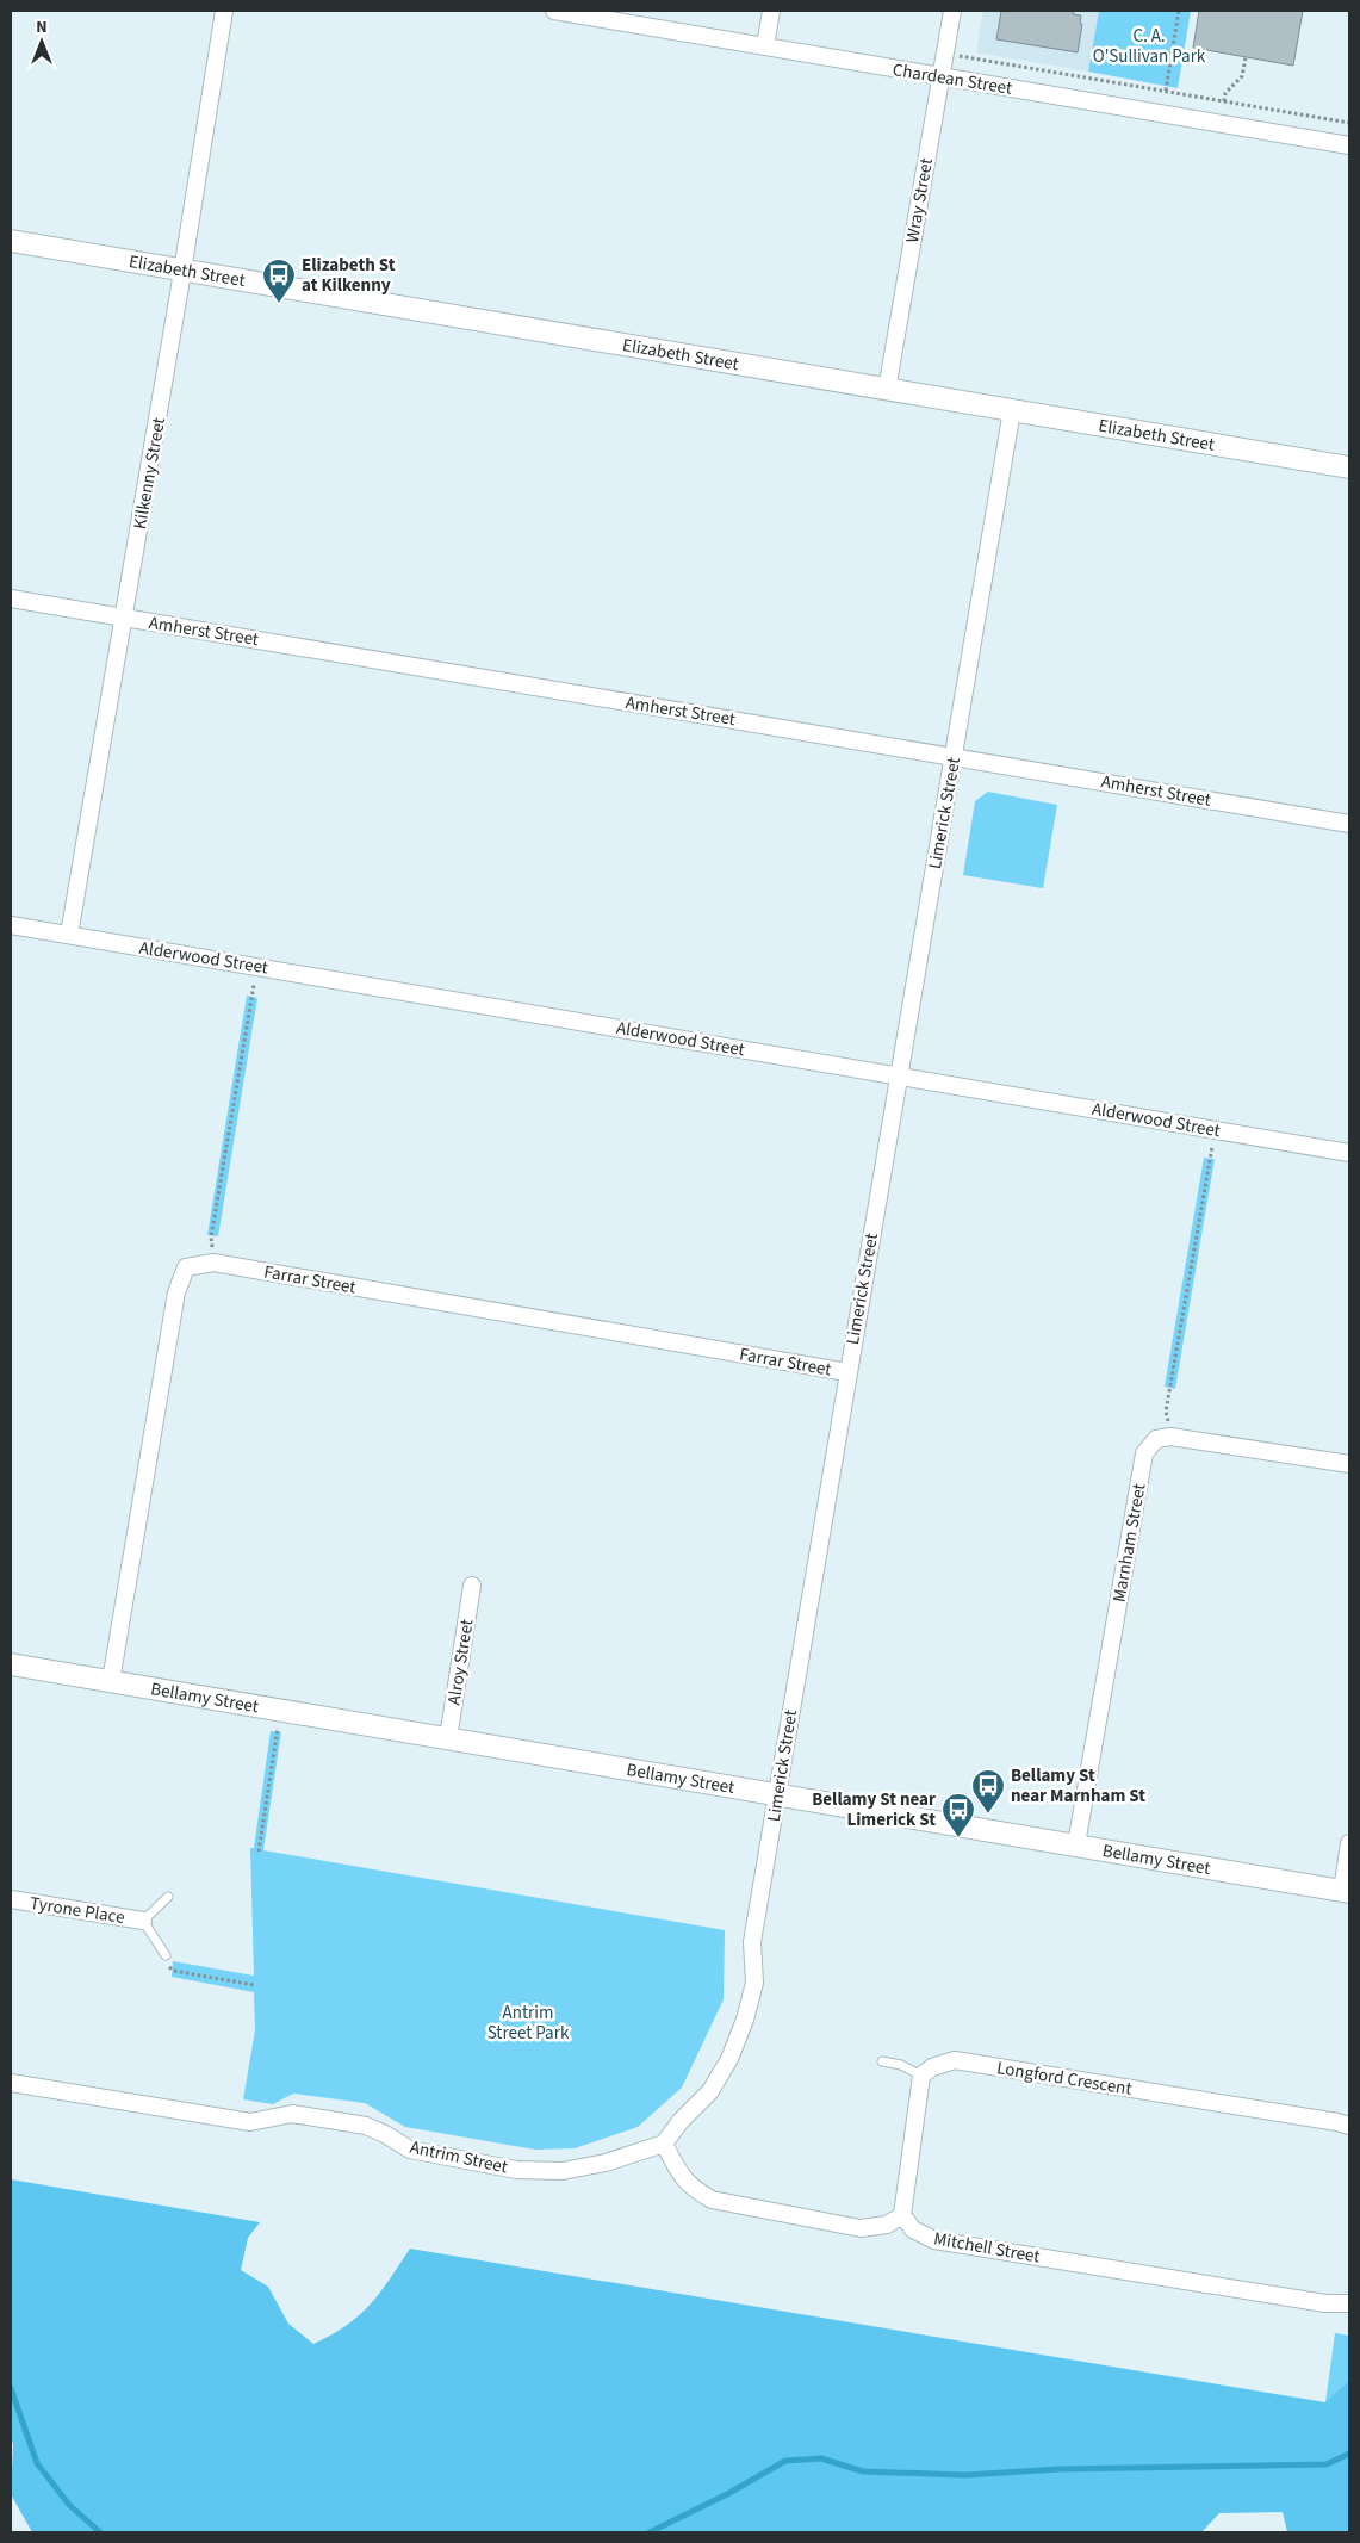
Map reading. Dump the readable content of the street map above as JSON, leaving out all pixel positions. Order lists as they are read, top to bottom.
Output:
{
  "streets": {
    "street": [
      "Chardean Street",
      "Wray Street",
      "Elizabeth Street",
      "Kilkenny Street",
      "Amherst Street",
      "Limerick Street",
      "Alderwood Street",
      "Farrar Street",
      "Marnham Street",
      "Alroy Street",
      "Bellamy Street",
      "Tyrone Place",
      "Longford Crescent",
      "Antrim Street",
      "Mitchell Street"
    ]
  },
  "crossings": [
    ["Chardean Street", "Wray Street"],
    ["Wray Street", "Elizabeth Street"],
    ["Elizabeth Street", "Kilkenny Street"],
    ["Elizabeth Street", "Limerick Street"],
    ["Kilkenny Street", "Amherst Street"],
    ["Kilkenny Street", "Alderwood Street"],
    ["Amherst Street", "Limerick Street"],
    ["Limerick Street", "Alderwood Street"],
    ["Limerick Street", "Farrar Street"],
    ["Limerick Street", "Bellamy Street"],
    ["Limerick Street", "Antrim Street"],
    ["Farrar Street", "Bellamy Street"],
    ["Marnham Street", "Bellamy Street"],
    ["Alroy Street", "Bellamy Street"]
  ],
  "parks": ["C. A. O'Sullivan Park", "Antrim Street Park"],
  "places": {
    "bus stop": ["Elizabeth St at Kilkenny", "Bellamy St near Marnham St", "Bellamy St near Limerick St"]
  },
  "north": "top"
}
